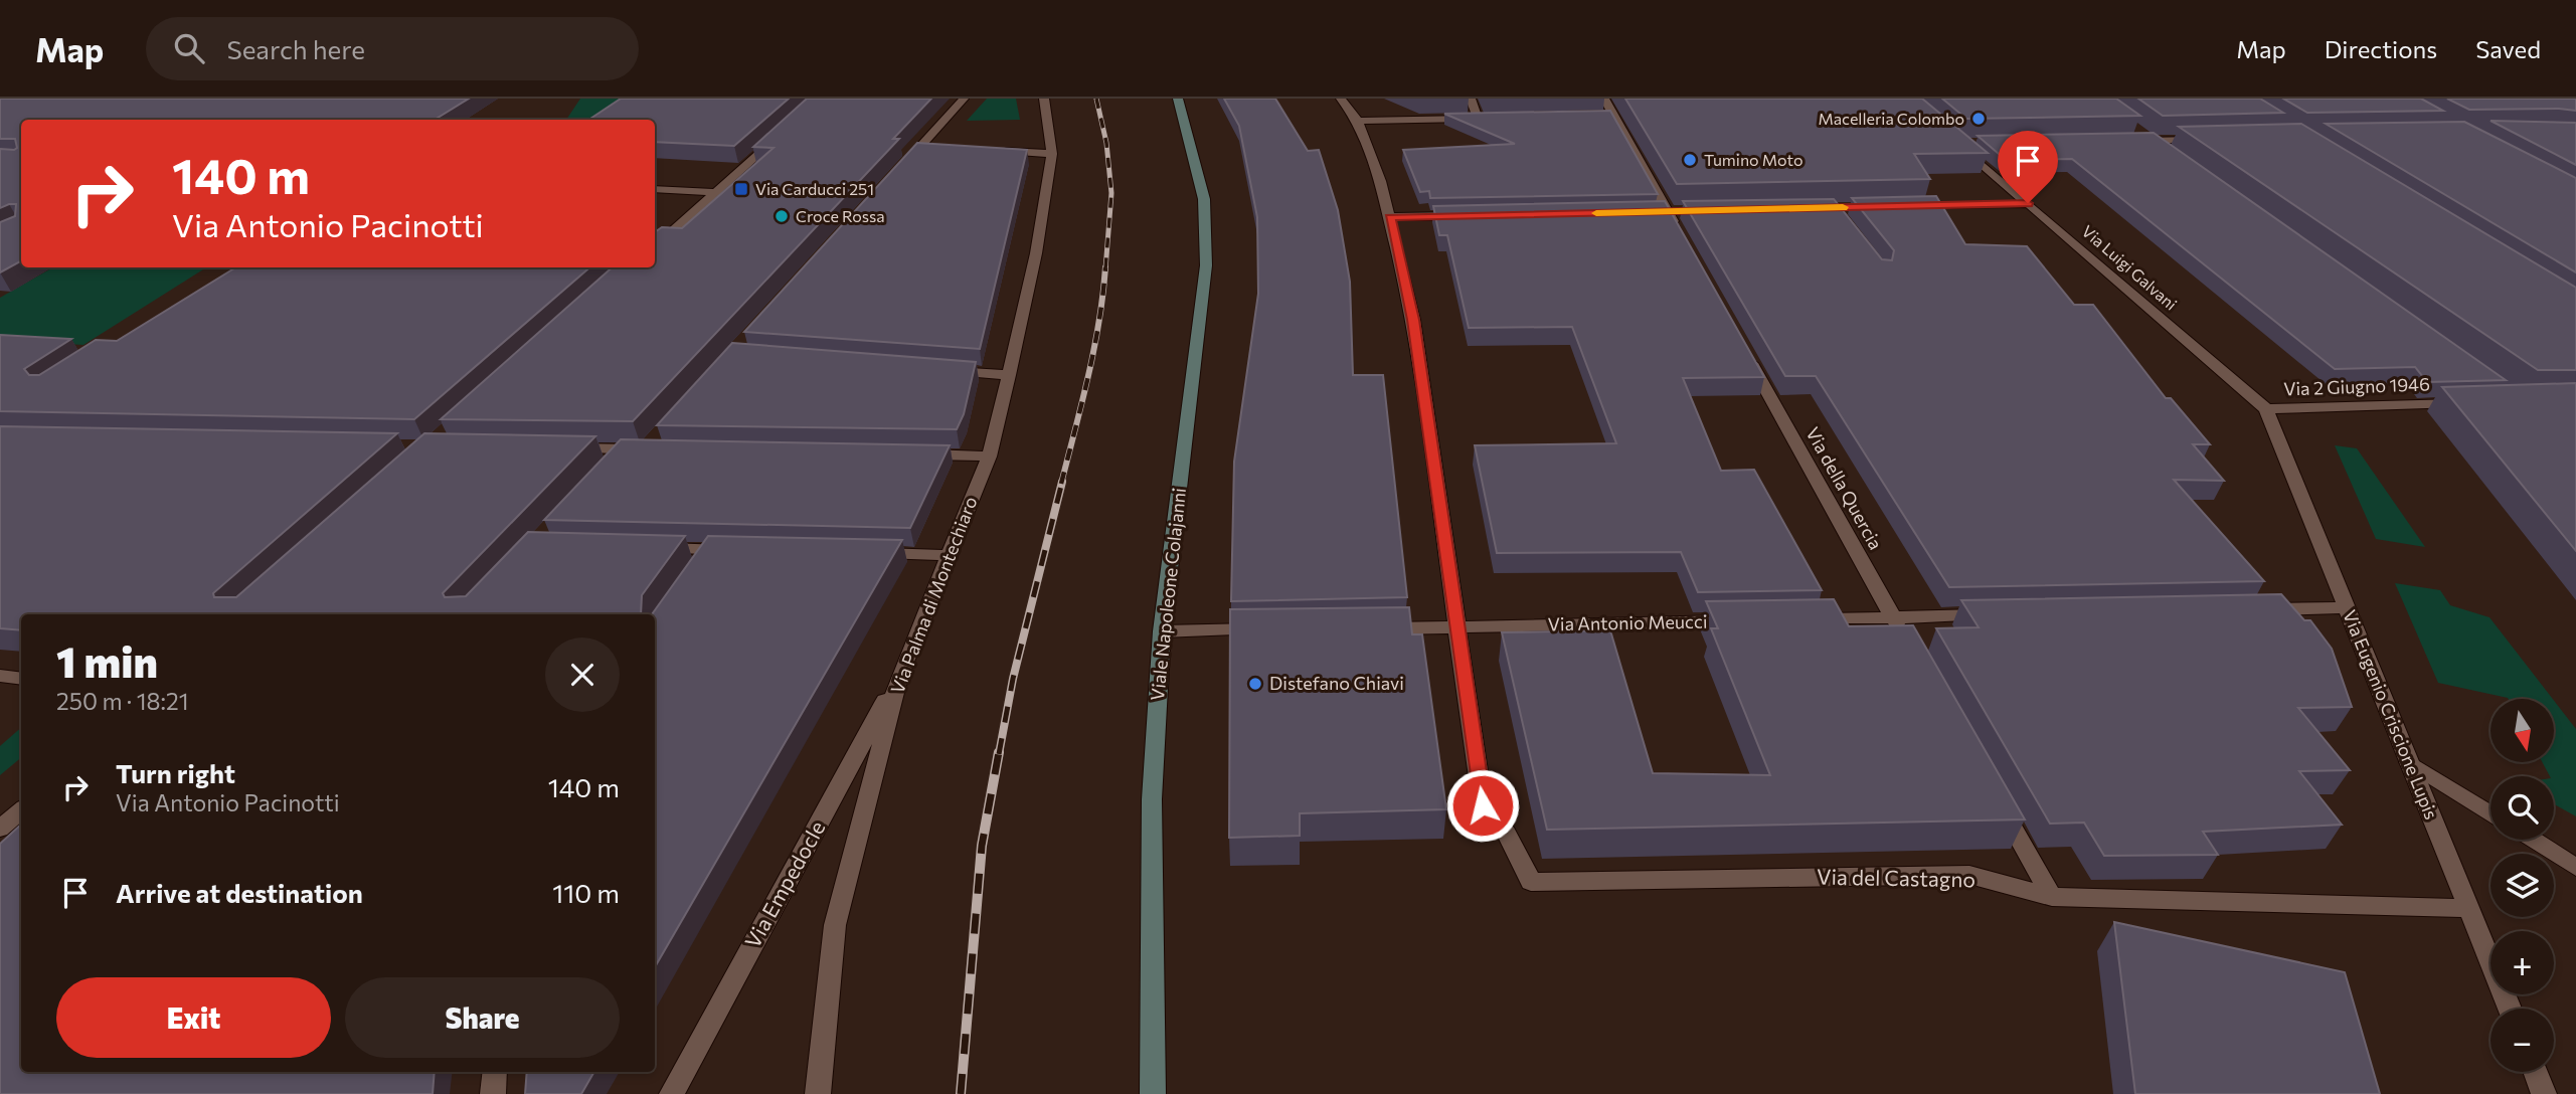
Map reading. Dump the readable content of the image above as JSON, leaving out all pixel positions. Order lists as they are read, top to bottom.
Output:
{
  "streets": {
    "street": [
      "Via Luigi Galvani",
      "Via 2 Giugno 1946",
      "Via della Quercia",
      "Viale Napoleone Colajanni",
      "Via Palma di Montechiaro",
      "Via Antonio Meucci",
      "Via Eugenio Criscione Lupis",
      "Via del Castagno",
      "Via Empedocle"
    ]
  },
  "crossings": [
    ["Via Luigi Galvani", "Via 2 Giugno 1946"],
    ["Via Luigi Galvani", "Via Eugenio Criscione Lupis"],
    ["Via 2 Giugno 1946", "Via Eugenio Criscione Lupis"],
    ["Via Palma di Montechiaro", "Via Empedocle"],
    ["Via Antonio Meucci", "Via del Castagno"],
    ["Via Eugenio Criscione Lupis", "Via del Castagno"]
  ],
  "places": {
    "other": [
      "Macelleria Colombo",
      "Tumino Moto",
      "Croce Rossa",
      "Distefano Chiavi"
    ],
    "transit": ["Via Carducci 251"]
  },
  "north": "bottom",
  "page": {
    "header": "Map",
    "search": "Search here",
    "nav": ["Map", "Directions", "Saved"],
    "turn": ["140 m", "Via Antonio Pacinotti"],
    "heading": ["1 min", "250 m · 18:21"],
    "map_buttons": ["+", "−"],
    "list": [
      {
        "name": "Turn right",
        "note": "Via Antonio Pacinotti",
        "value": "140 m"
      },
      {
        "name": "Arrive at destination",
        "value": "110 m"
      }
    ],
    "buttons": ["Exit", "Share"]
  }
}
